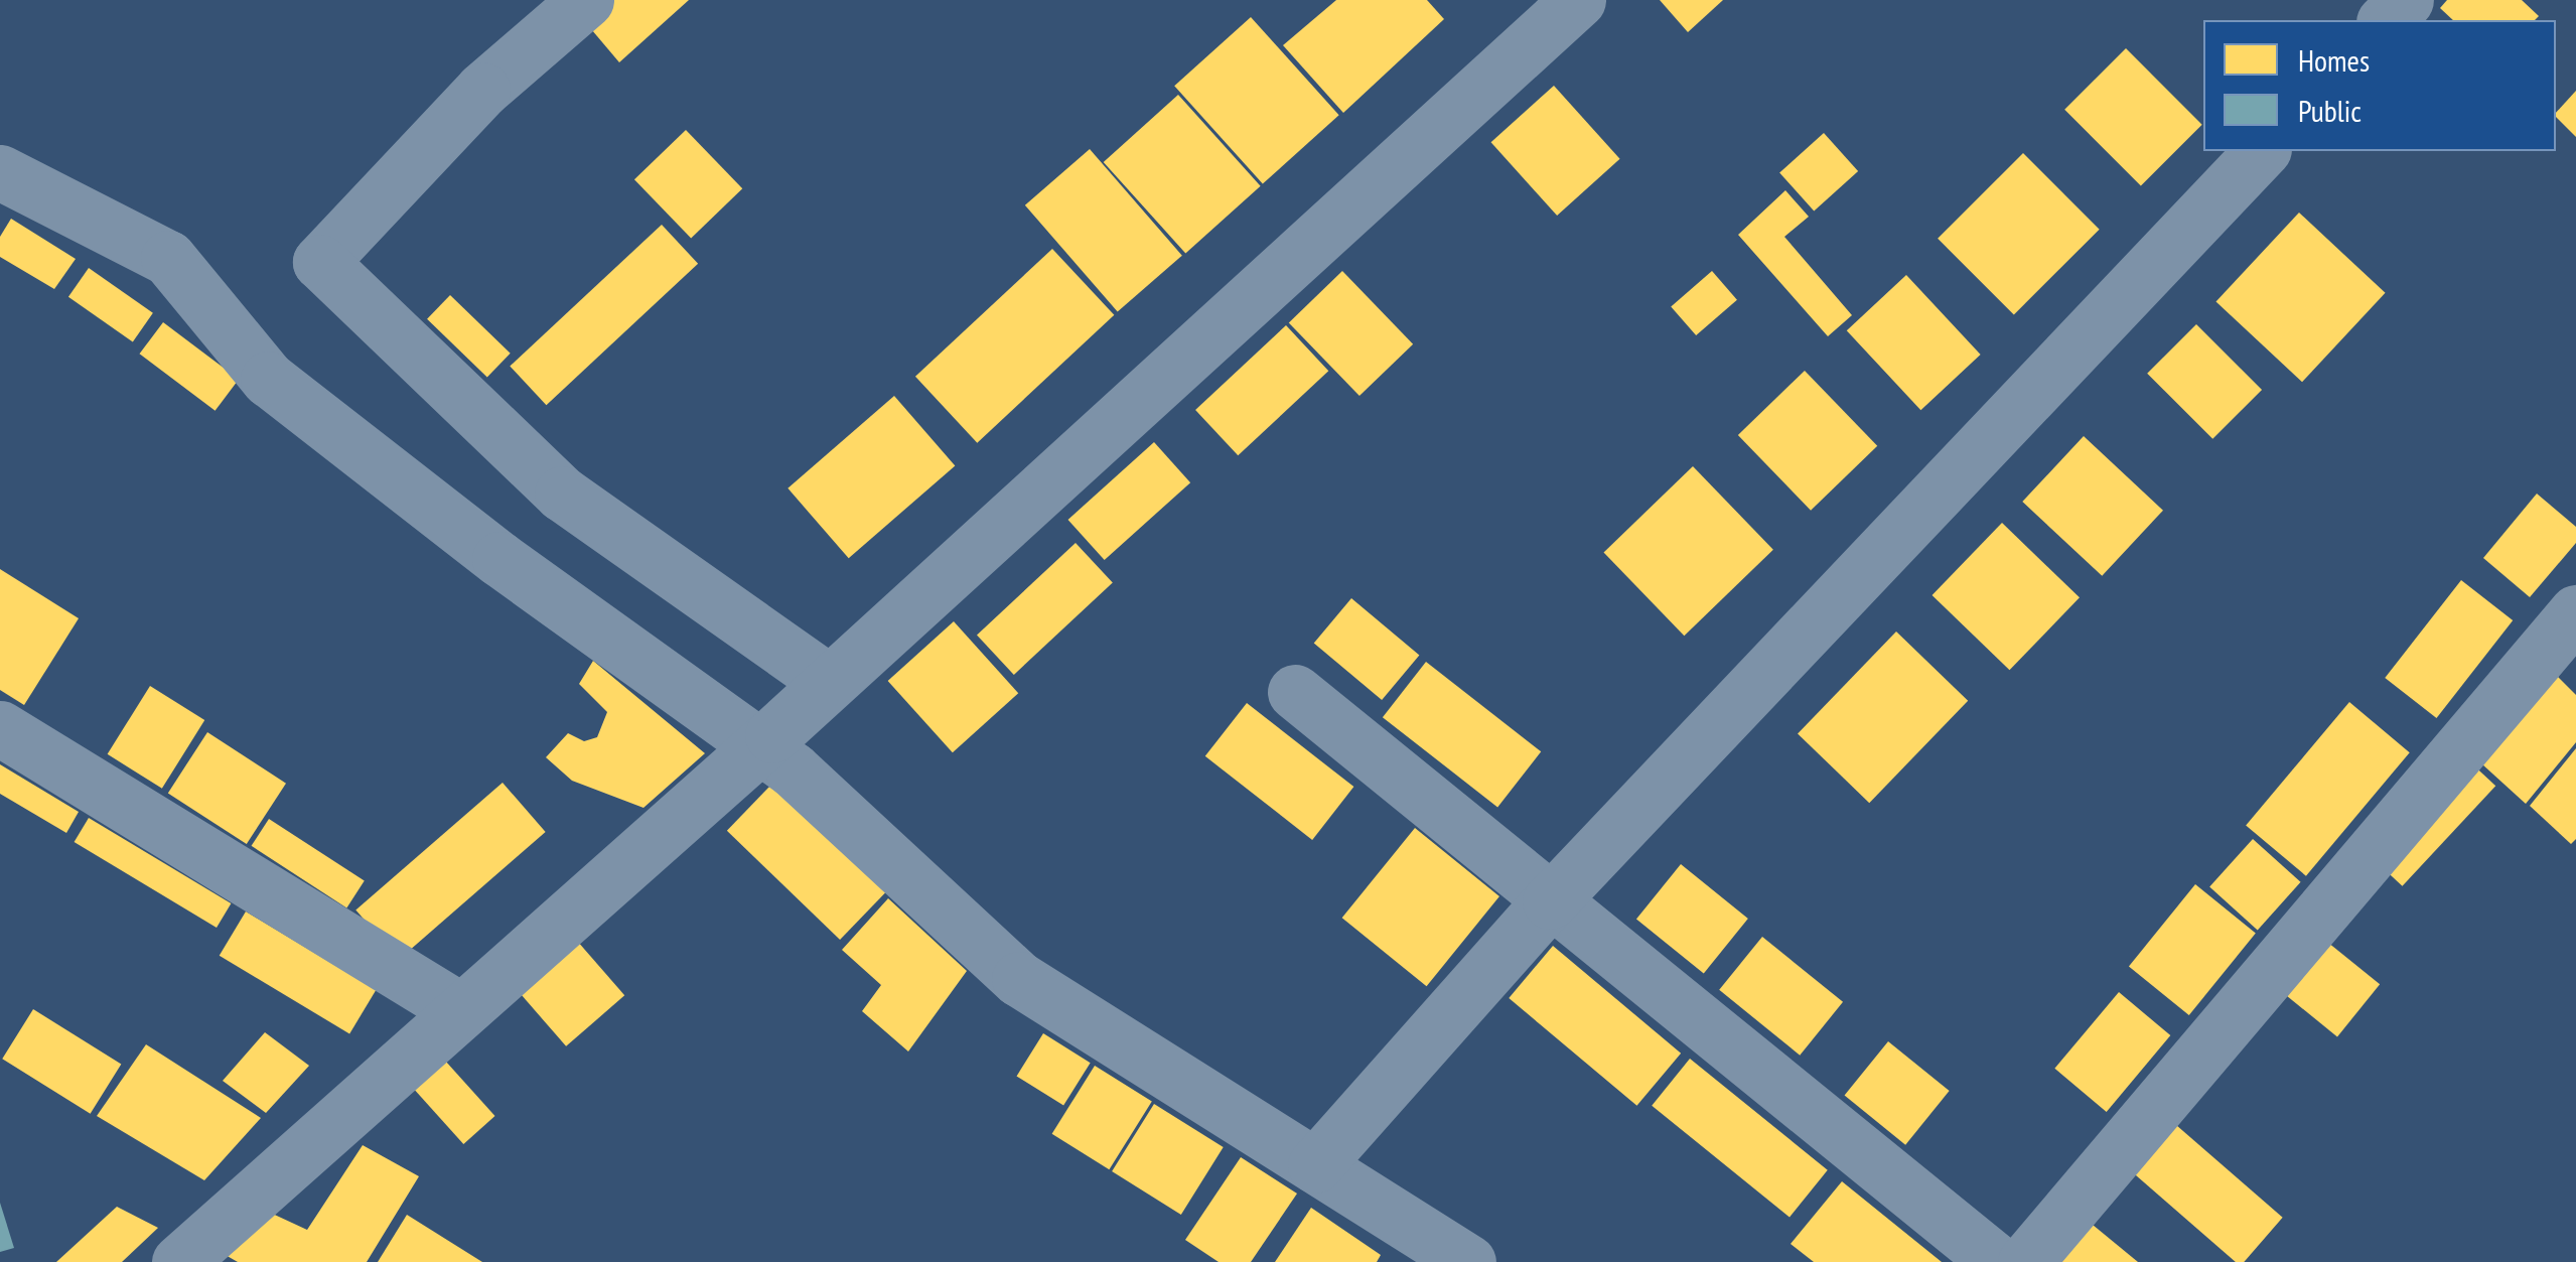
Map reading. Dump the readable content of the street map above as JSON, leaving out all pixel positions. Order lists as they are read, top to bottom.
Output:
{
  "legend": ["Homes", "Public"]
}
